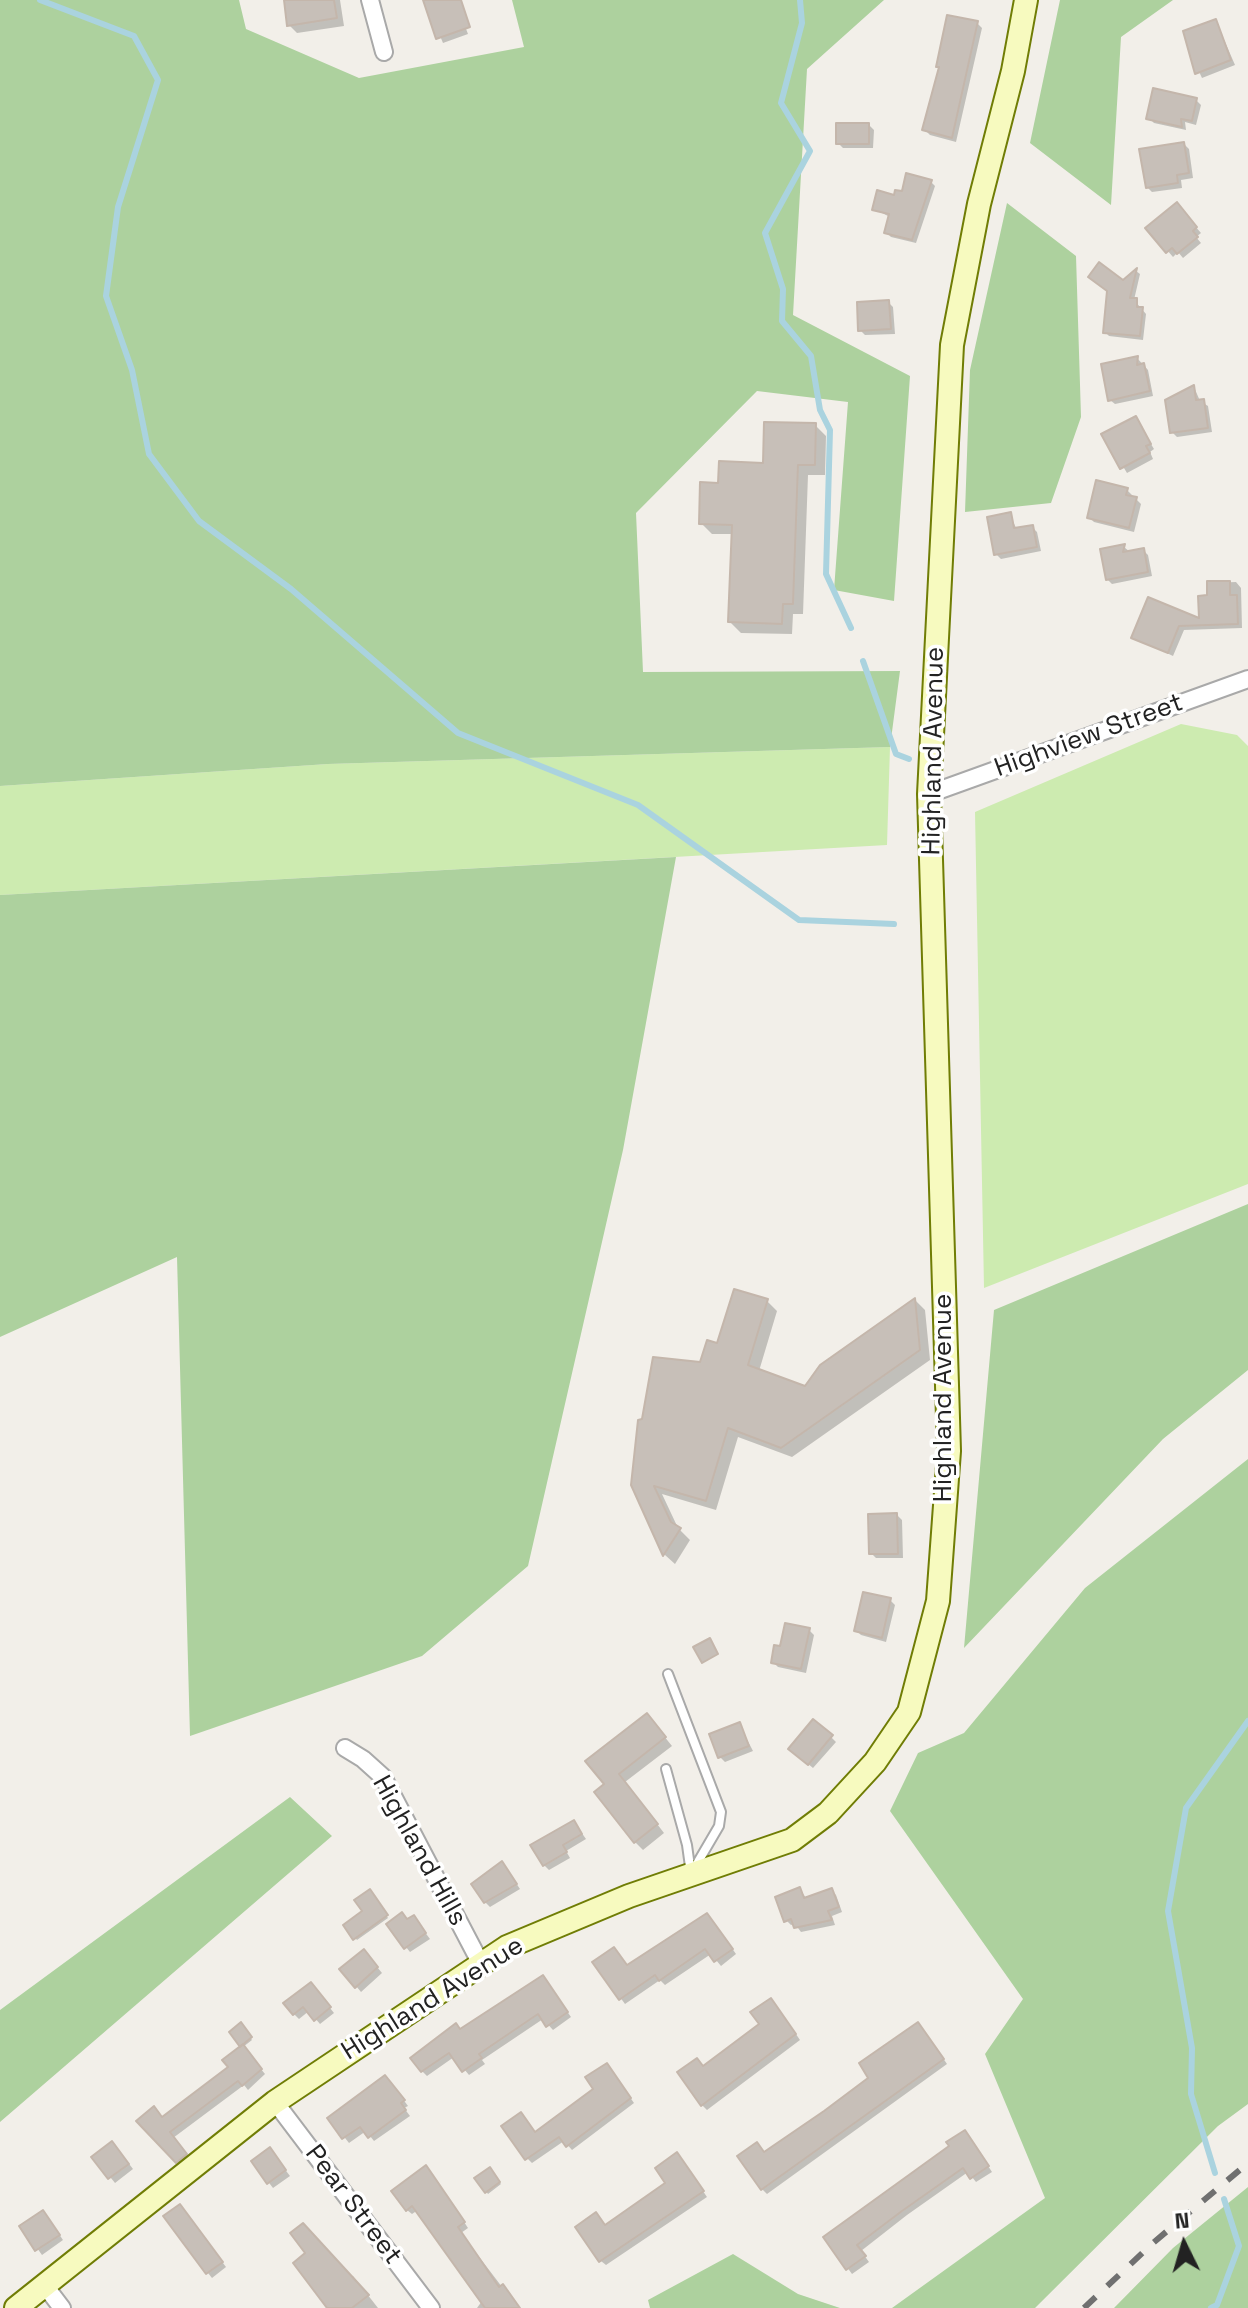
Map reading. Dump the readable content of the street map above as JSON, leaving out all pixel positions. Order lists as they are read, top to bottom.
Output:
{
  "streets": {
    "main road": ["Highland Avenue"],
    "street": ["Highview Street", "Highland Hills", "Pear Street"]
  },
  "crossings": [
    ["Highview Street", "Highland Avenue"],
    ["Highland Avenue", "Highland Hills"],
    ["Highland Avenue", "Pear Street"]
  ],
  "north": "top"
}
